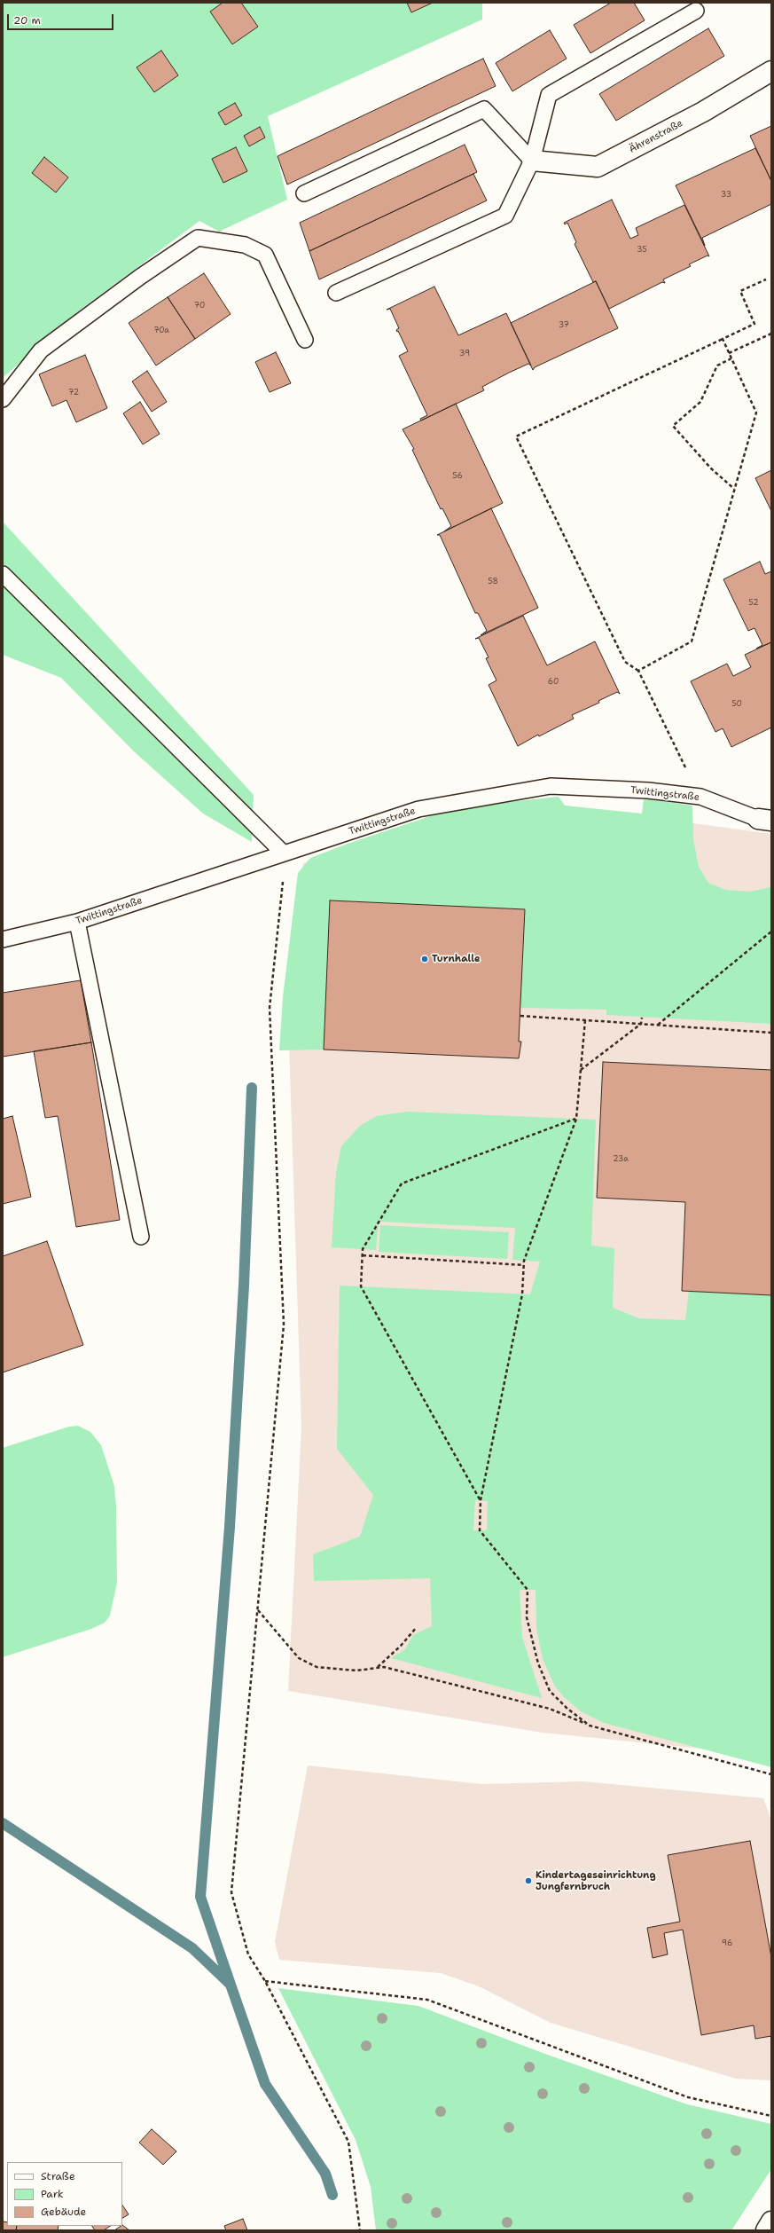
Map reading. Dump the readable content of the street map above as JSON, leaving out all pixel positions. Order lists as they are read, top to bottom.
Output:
{
  "streets": {
    "street": ["Ährenstraße"],
    "lane": ["Twittingstraße"]
  },
  "places": ["Turnhalle", "Kindertageseinrichtung Jungfernbruch"],
  "house_numbers": [
    "33",
    "35",
    "70",
    "37",
    "70a",
    "39",
    "72",
    "56",
    "58",
    "52",
    "60",
    "50",
    "23a",
    "96"
  ],
  "legend": ["Straße", "Park", "Gebäude"],
  "scale_bar": "20 m"
}
